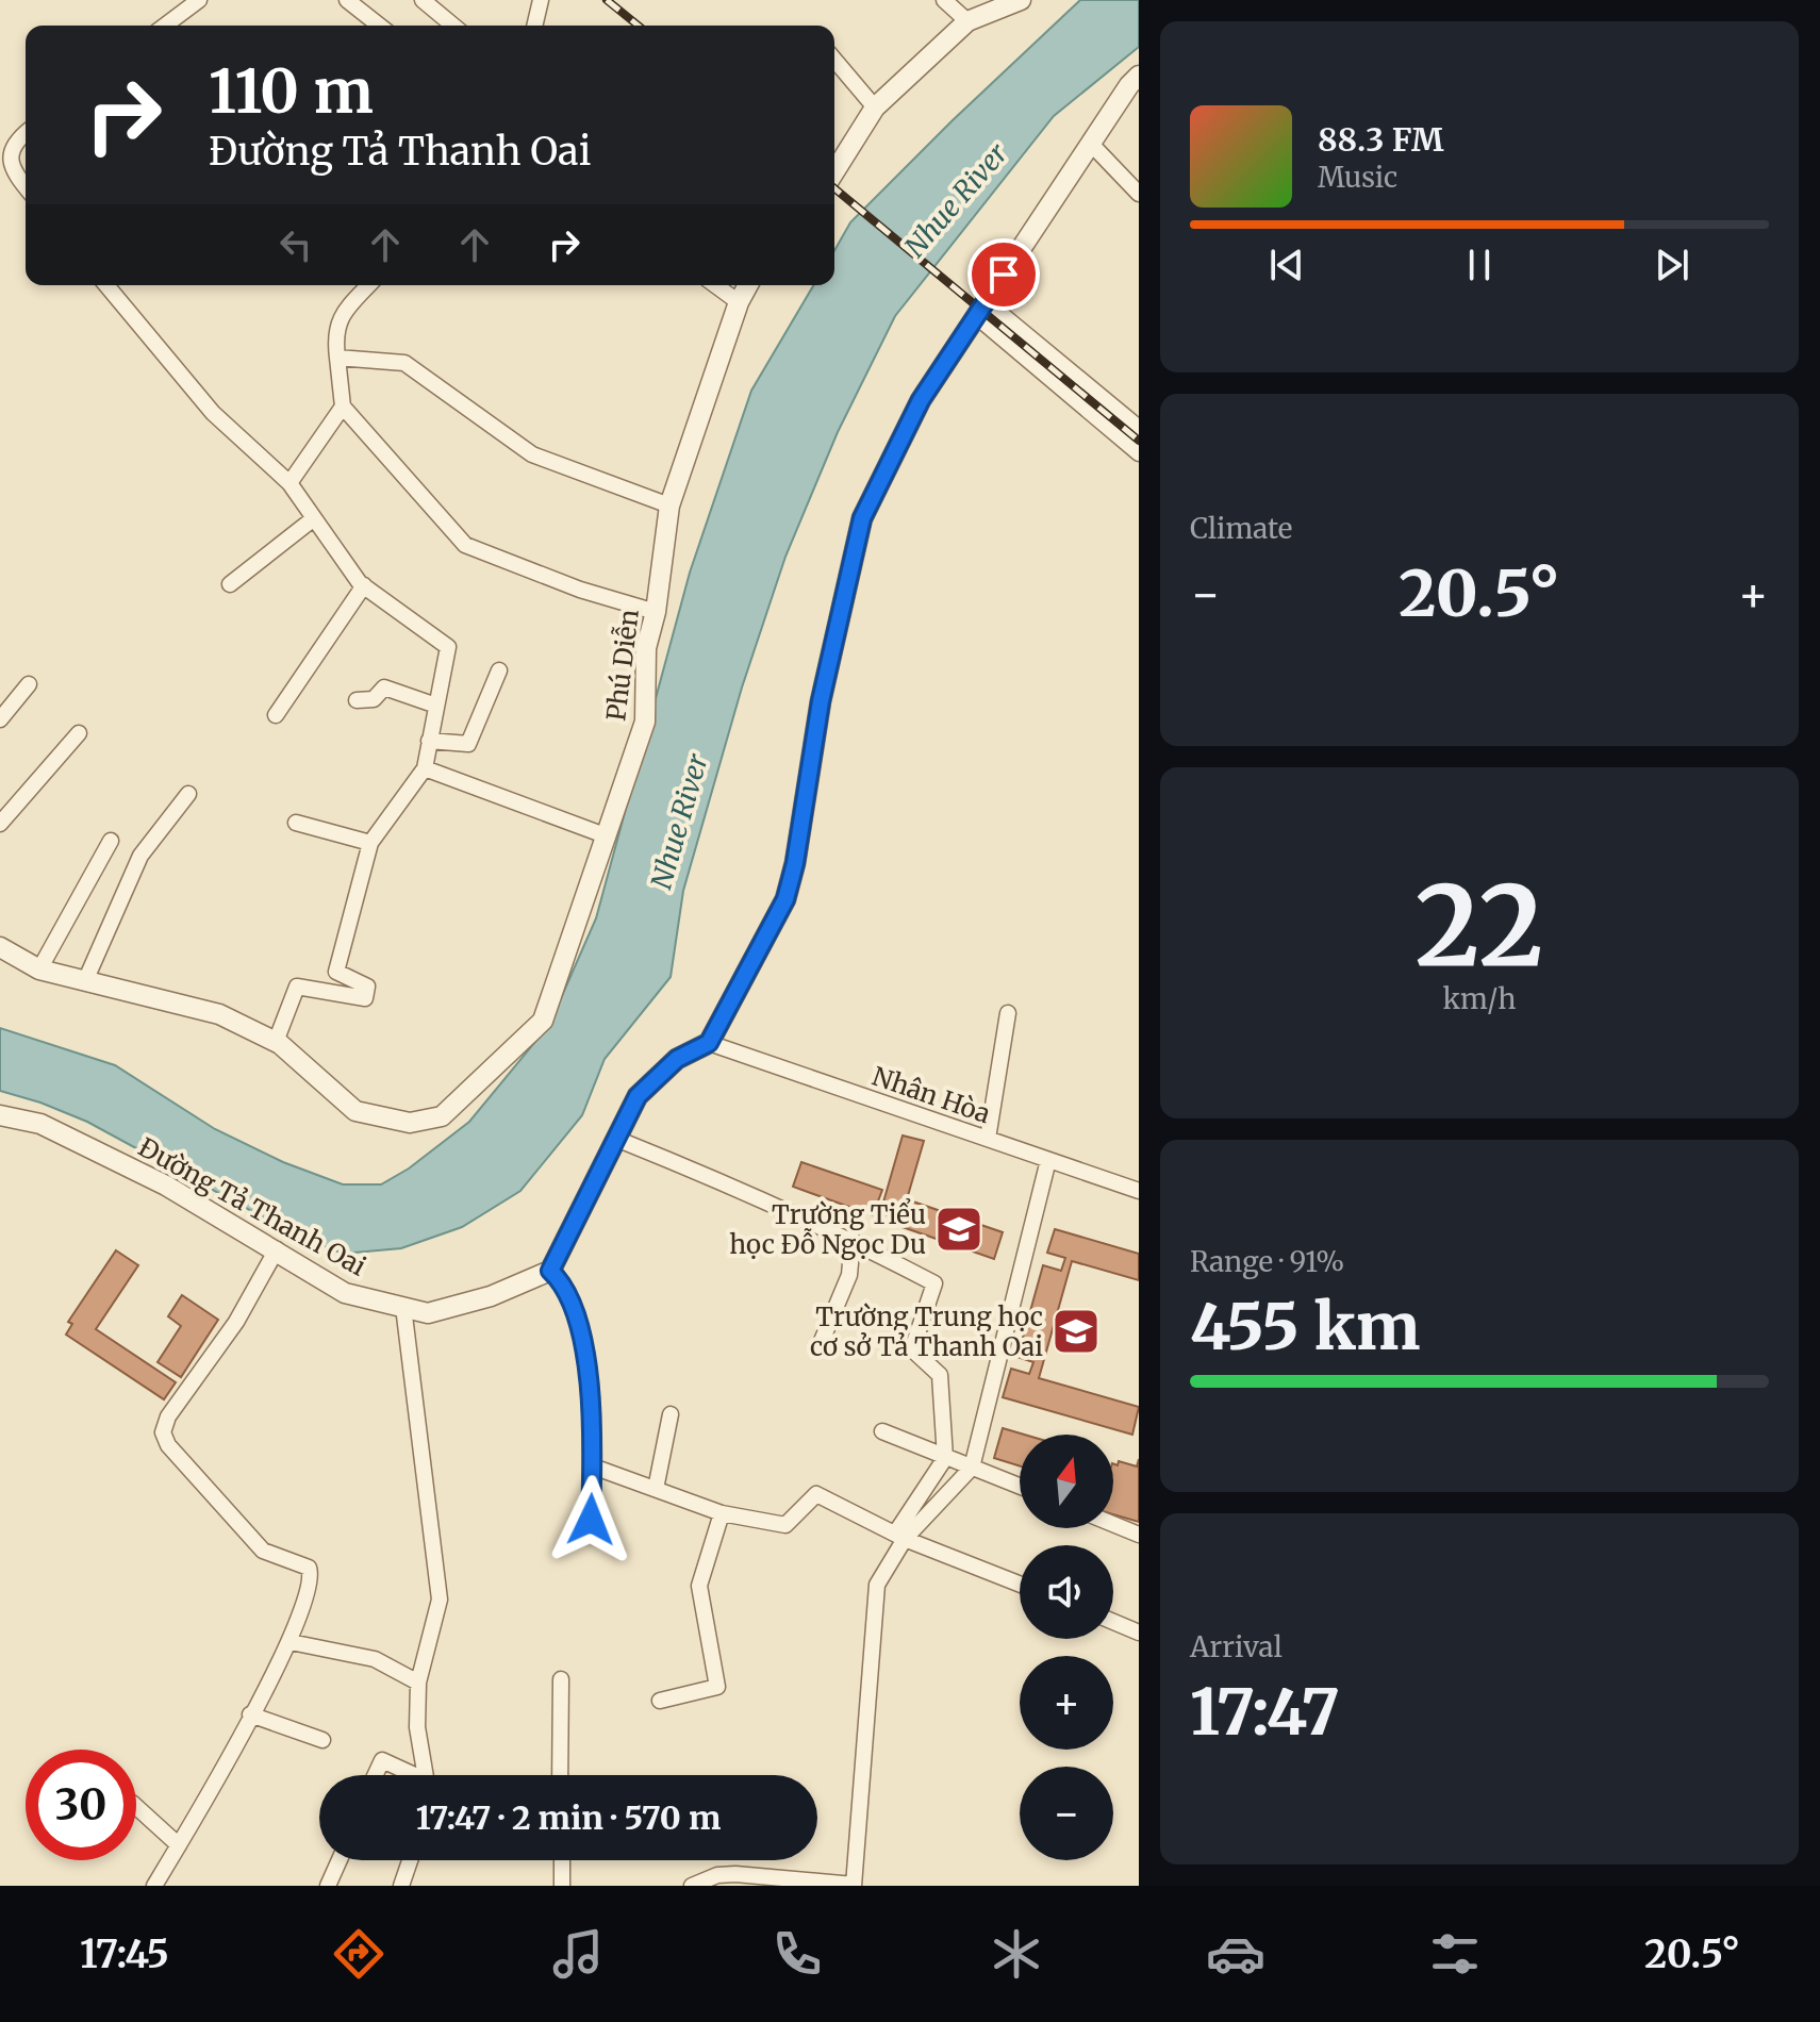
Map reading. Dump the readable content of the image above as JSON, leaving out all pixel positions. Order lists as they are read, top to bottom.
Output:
{
  "streets": {
    "street": ["Phú Diễn", "Nhân Hòa", "Đường Tả Thanh Oai"]
  },
  "water": ["Nhue River"],
  "places": {
    "school or university": ["Trường Tiểu học Đỗ Ngọc Du", "Trường Trung học cơ sở Tả Thanh Oai"]
  },
  "north": "top",
  "page": {
    "turn": ["110 m", "Đường Tả Thanh Oai"],
    "song": ["88.3 FM", "Music"],
    "tile": [
      "Climate",
      ["22", "km/h"],
      ["Range · 91%", "455 km"],
      ["Arrival", "17:47"]
    ],
    "heat": ["−", "20.5°", "+"],
    "map_buttons": ["+", "−"],
    "limit": "30",
    "trip": "17:47 · 2 min · 570 m",
    "tabs": ["17:45", "20.5°"]
  }
}
